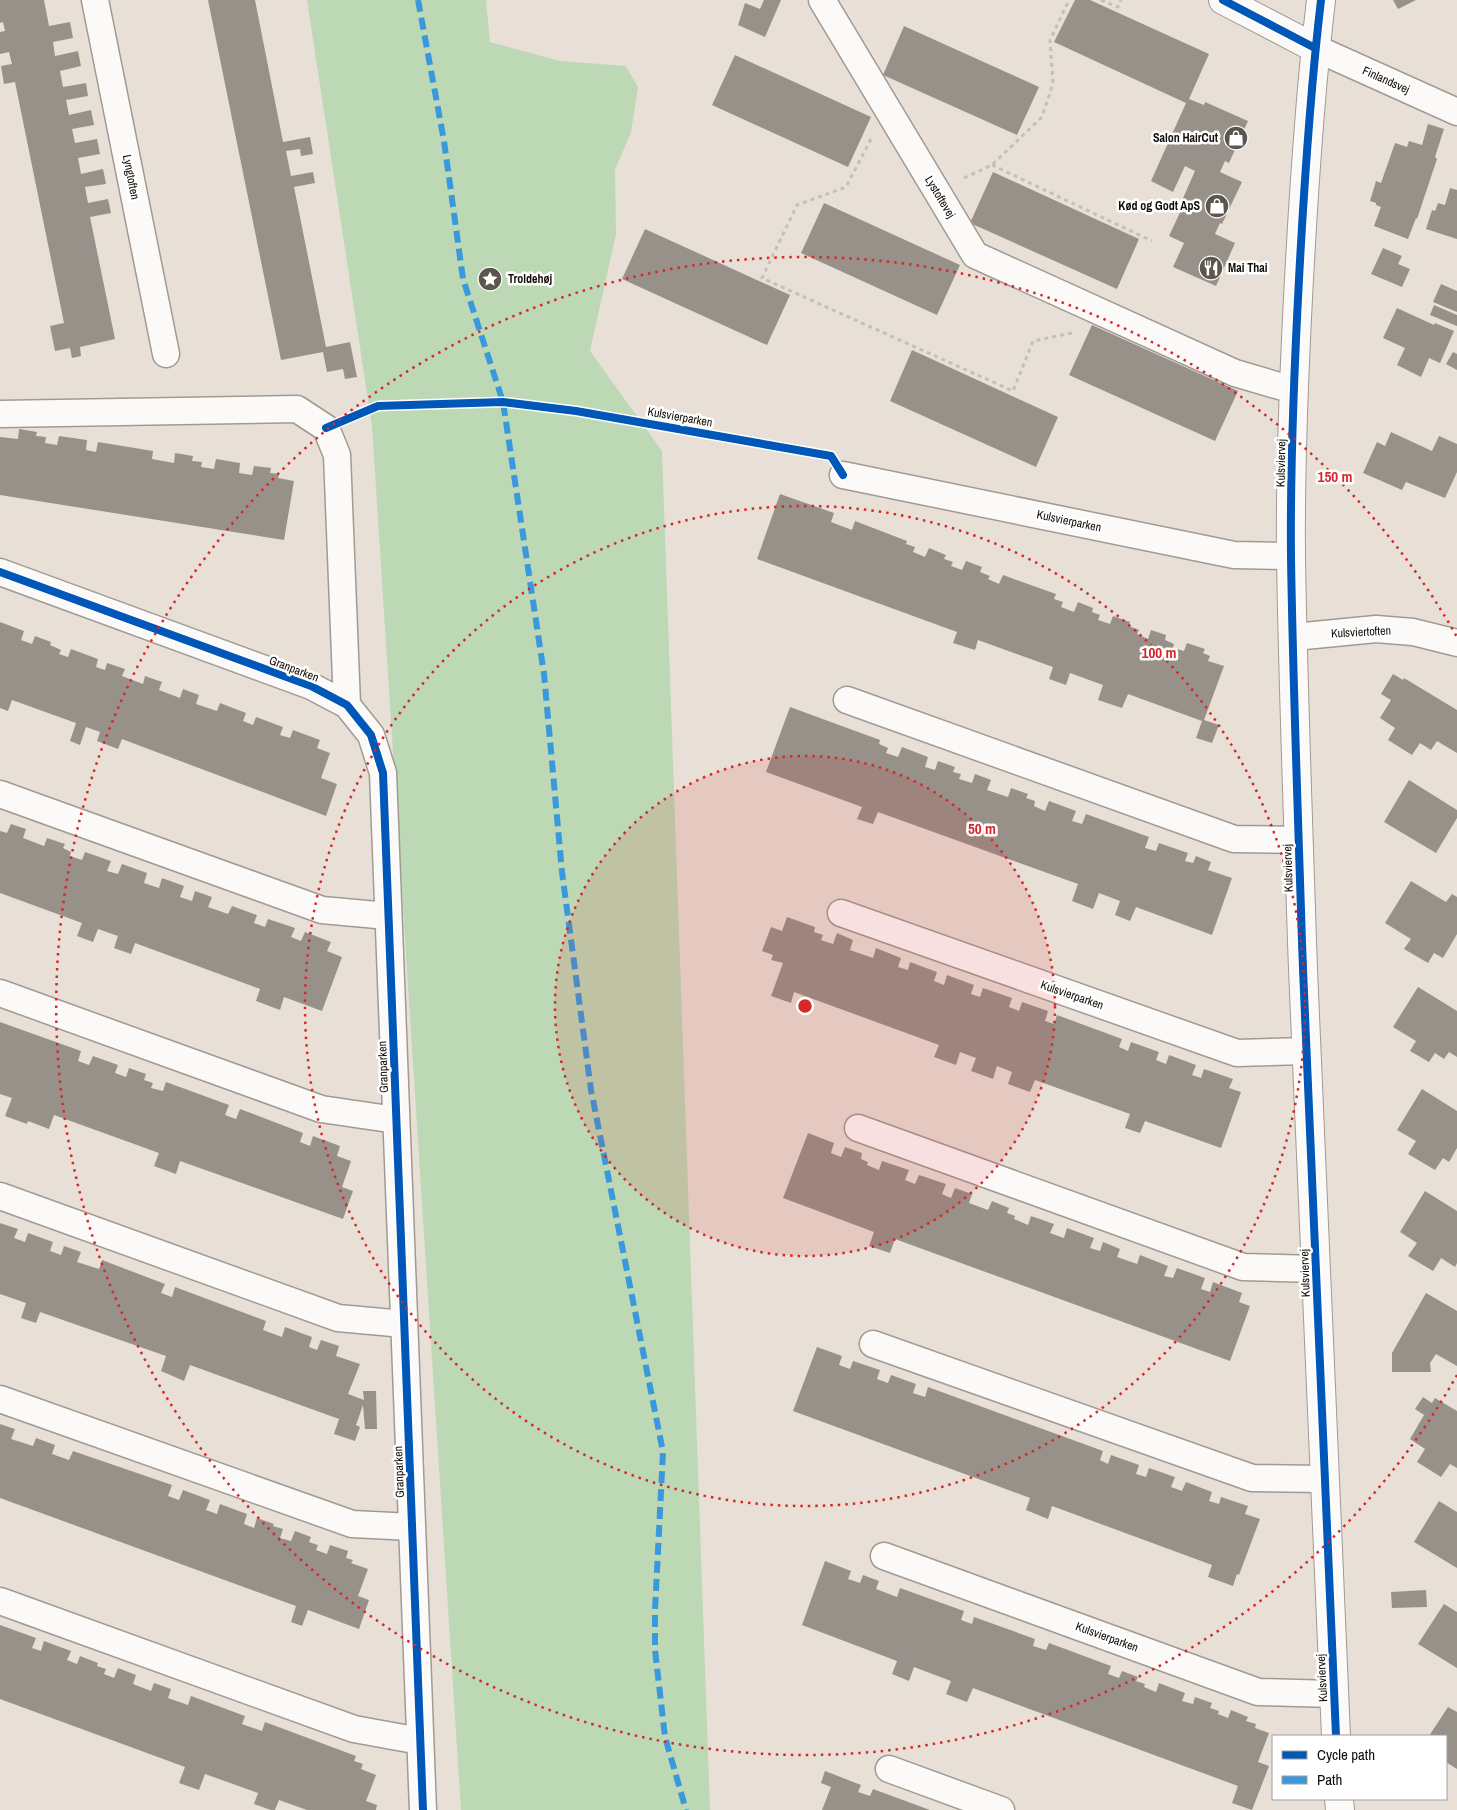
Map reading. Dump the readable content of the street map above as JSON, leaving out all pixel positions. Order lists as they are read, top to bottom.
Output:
{
  "streets": {
    "street": [
      "Finlandsvej",
      "Lyngtoften",
      "Lystoftevej",
      "Kulsvierparken",
      "Kulsviervej",
      "Kulsviertoften",
      "Granparken"
    ]
  },
  "crossings": [
    ["Finlandsvej", "Kulsviervej"],
    ["Lystoftevej", "Kulsviervej"],
    ["Kulsvierparken", "Kulsviervej"],
    ["Kulsviervej", "Kulsviertoften"]
  ],
  "places": {
    "shop": ["Salon HairCut", "Kød og Godt ApS"],
    "restaurant": ["Mai Thai"],
    "place": ["Troldehøj"]
  },
  "legend": ["Cycle path", "Path"],
  "rings": ["150 m", "100 m", "50 m"]
}
